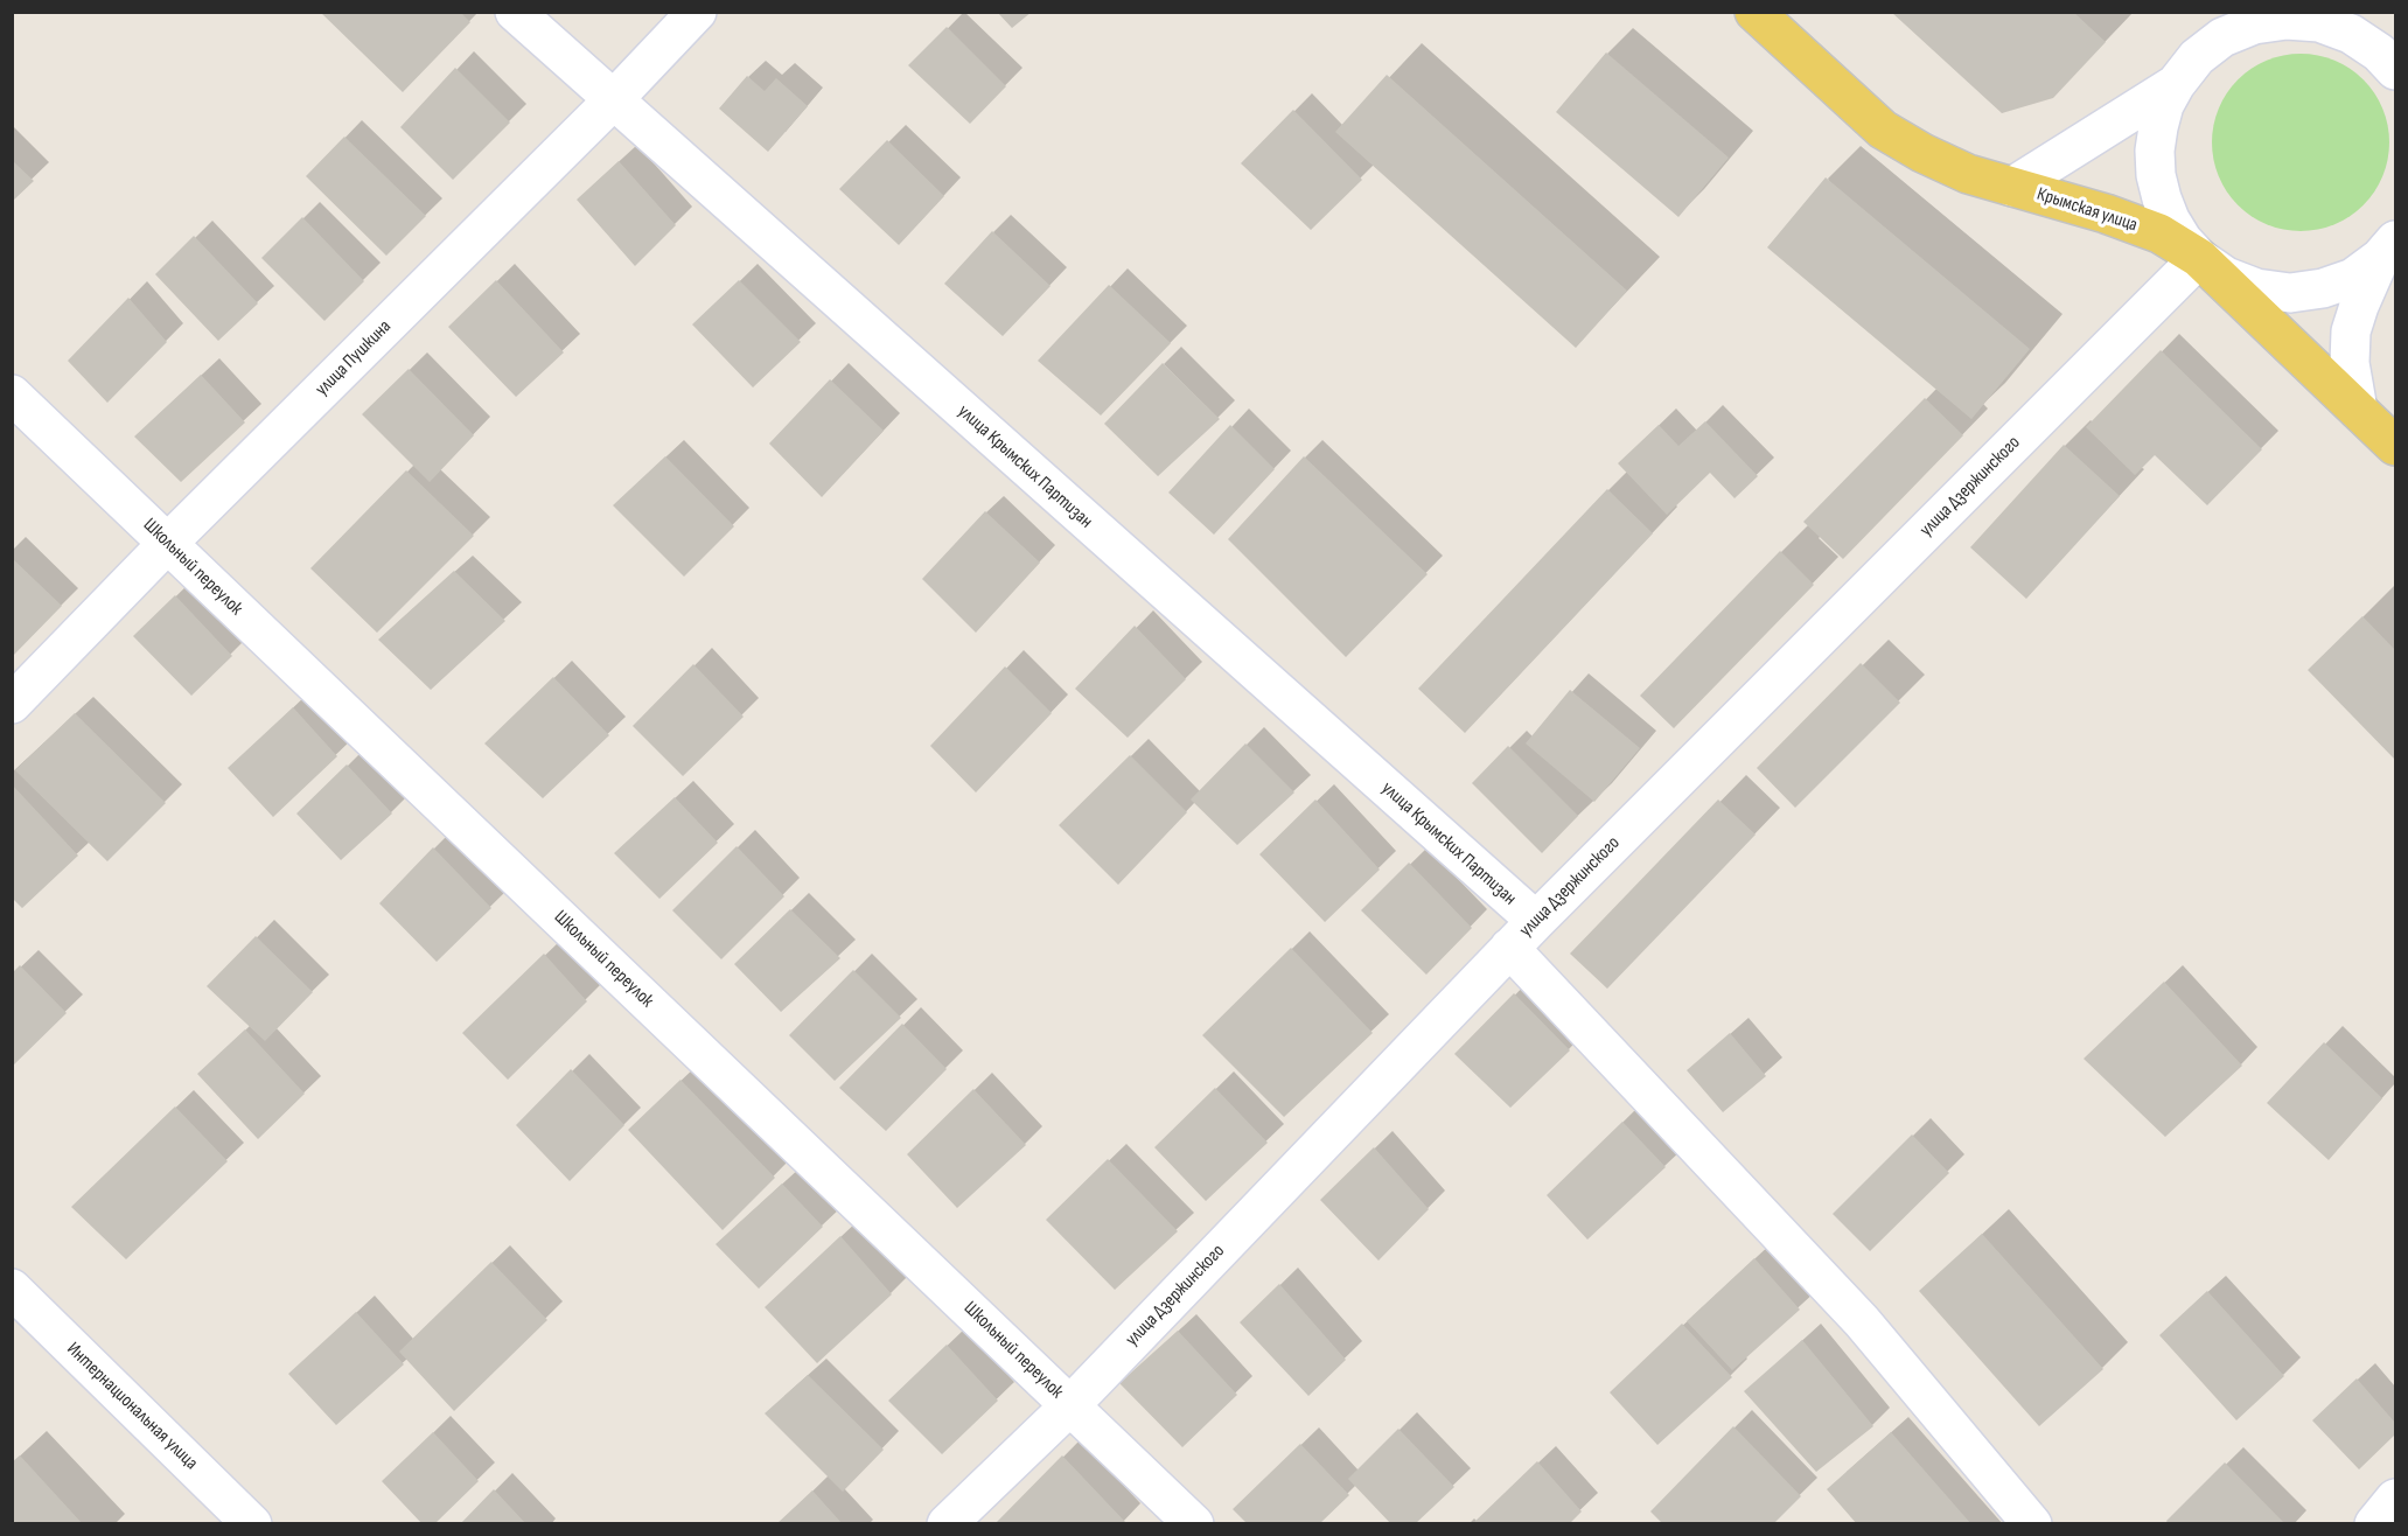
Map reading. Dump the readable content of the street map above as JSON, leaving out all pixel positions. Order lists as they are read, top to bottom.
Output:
{
  "streets": {
    "main road": ["Крымская улица"],
    "street": [
      "улица Пушкина",
      "улица Крымских Партизан",
      "улица Дзержинского",
      "Школьный переулок",
      "Интернациональная улица"
    ]
  },
  "crossings": [
    ["Крымская улица", "улица Дзержинского"],
    ["улица Пушкина", "улица Крымских Партизан"],
    ["улица Пушкина", "Школьный переулок"],
    ["улица Крымских Партизан", "улица Дзержинского"],
    ["улица Дзержинского", "Школьный переулок"]
  ]
}
